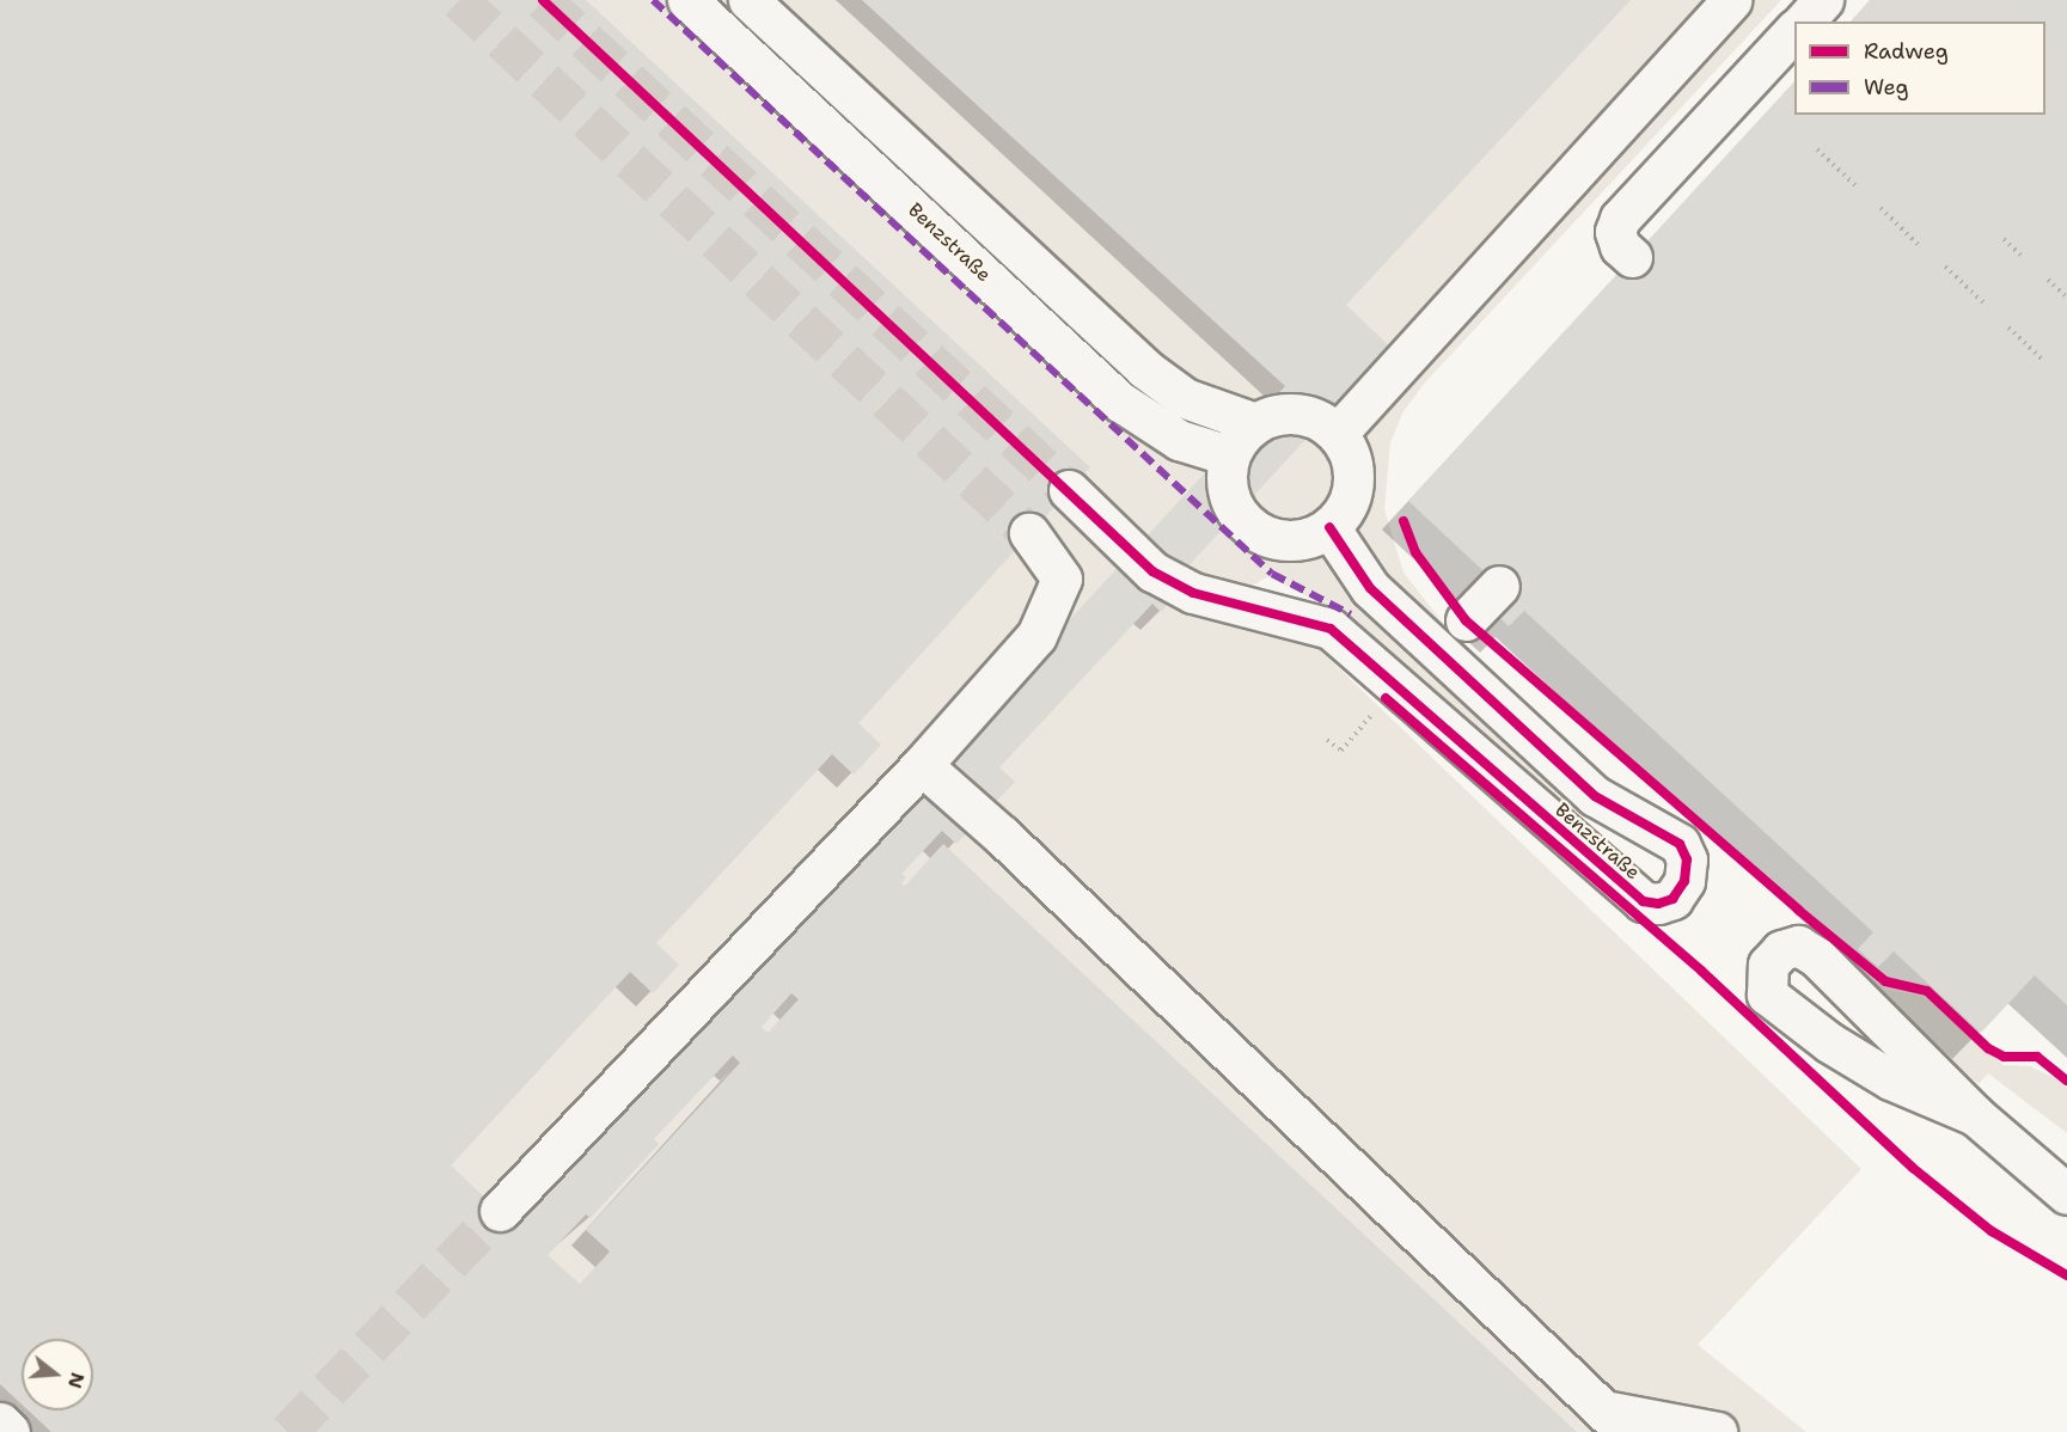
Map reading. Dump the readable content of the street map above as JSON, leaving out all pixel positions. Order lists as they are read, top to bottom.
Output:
{
  "streets": {
    "street": ["Benzstraße"]
  },
  "legend": ["Radweg", "Weg"],
  "north": "right"
}
